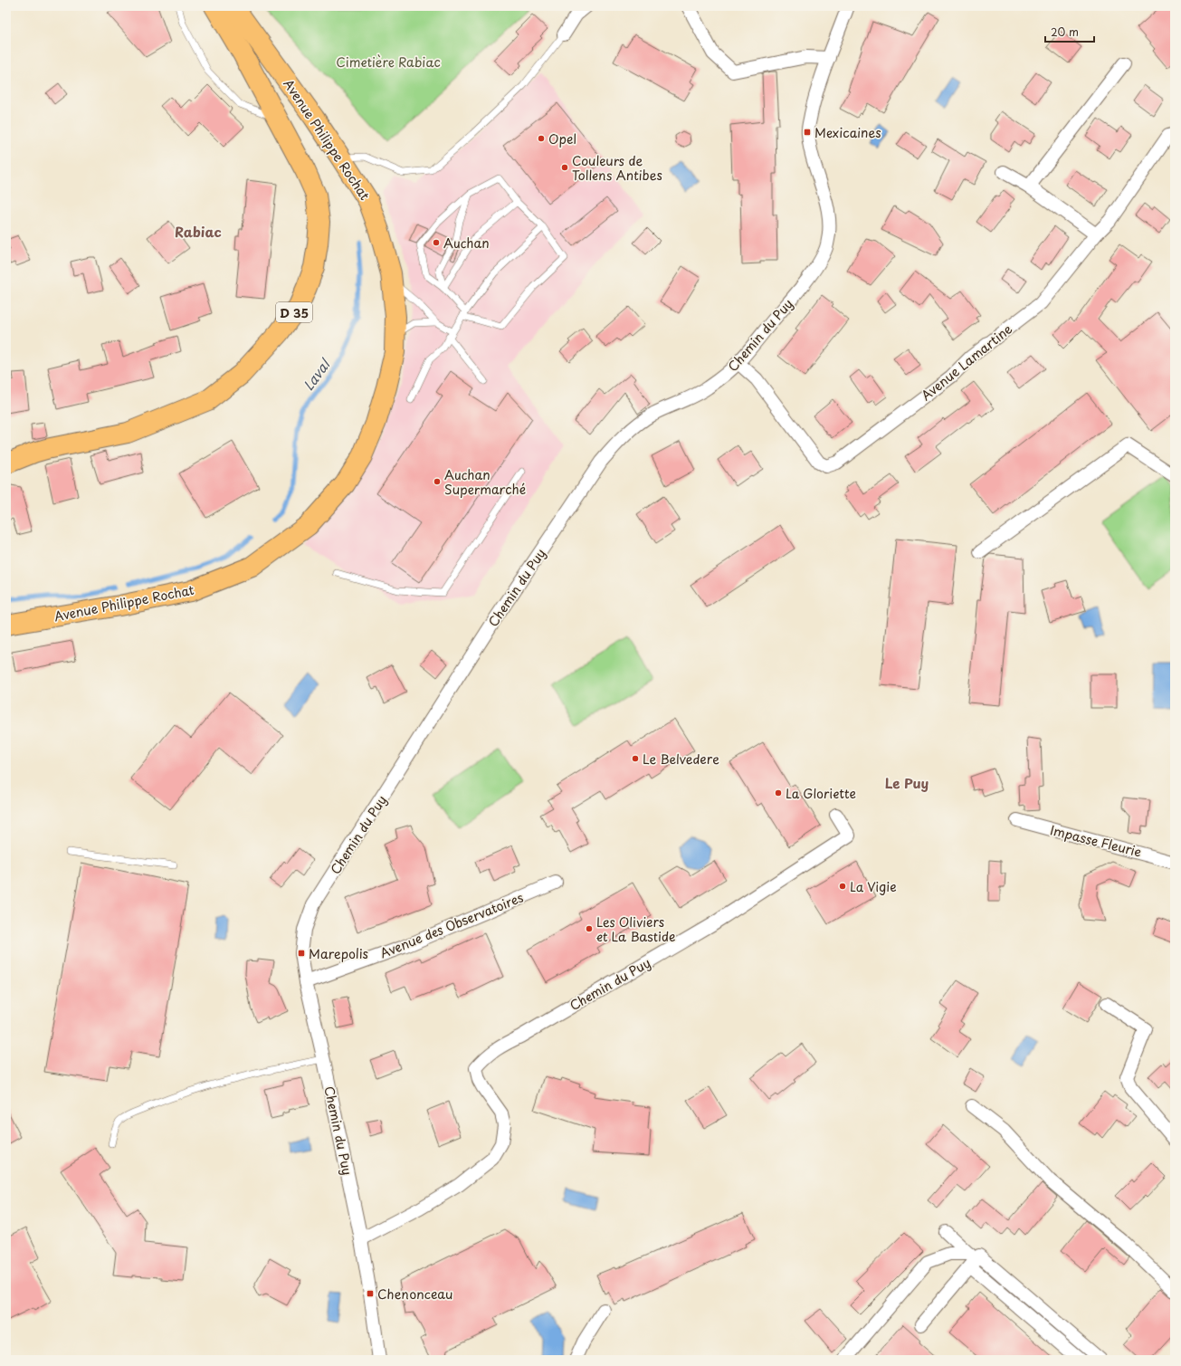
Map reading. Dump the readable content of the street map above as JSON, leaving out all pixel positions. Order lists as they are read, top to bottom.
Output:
{
  "streets": {
    "main road": ["Avenue Philippe Rochat", "D 35"],
    "street": [
      "Chemin du Puy",
      "Avenue Lamartine",
      "Impasse Fleurie",
      "Avenue des Observatoires"
    ]
  },
  "crossings": [
    ["Chemin du Puy", "Avenue Lamartine"],
    ["Chemin du Puy", "Avenue des Observatoires"]
  ],
  "districts": ["Rabiac", "Le Puy"],
  "water": ["Laval"],
  "parks": ["Cimetière Rabiac"],
  "places": {
    "transit": ["Mexicaines", "Marepolis", "Chenonceau"],
    "other": [
      "Opel",
      "Couleurs de Tollens Antibes",
      "Auchan",
      "Auchan Supermarché",
      "Le Belvedere",
      "La Gloriette",
      "La Vigie",
      "Les Oliviers et La Bastide"
    ]
  },
  "scale_bar": "20 m"
}
